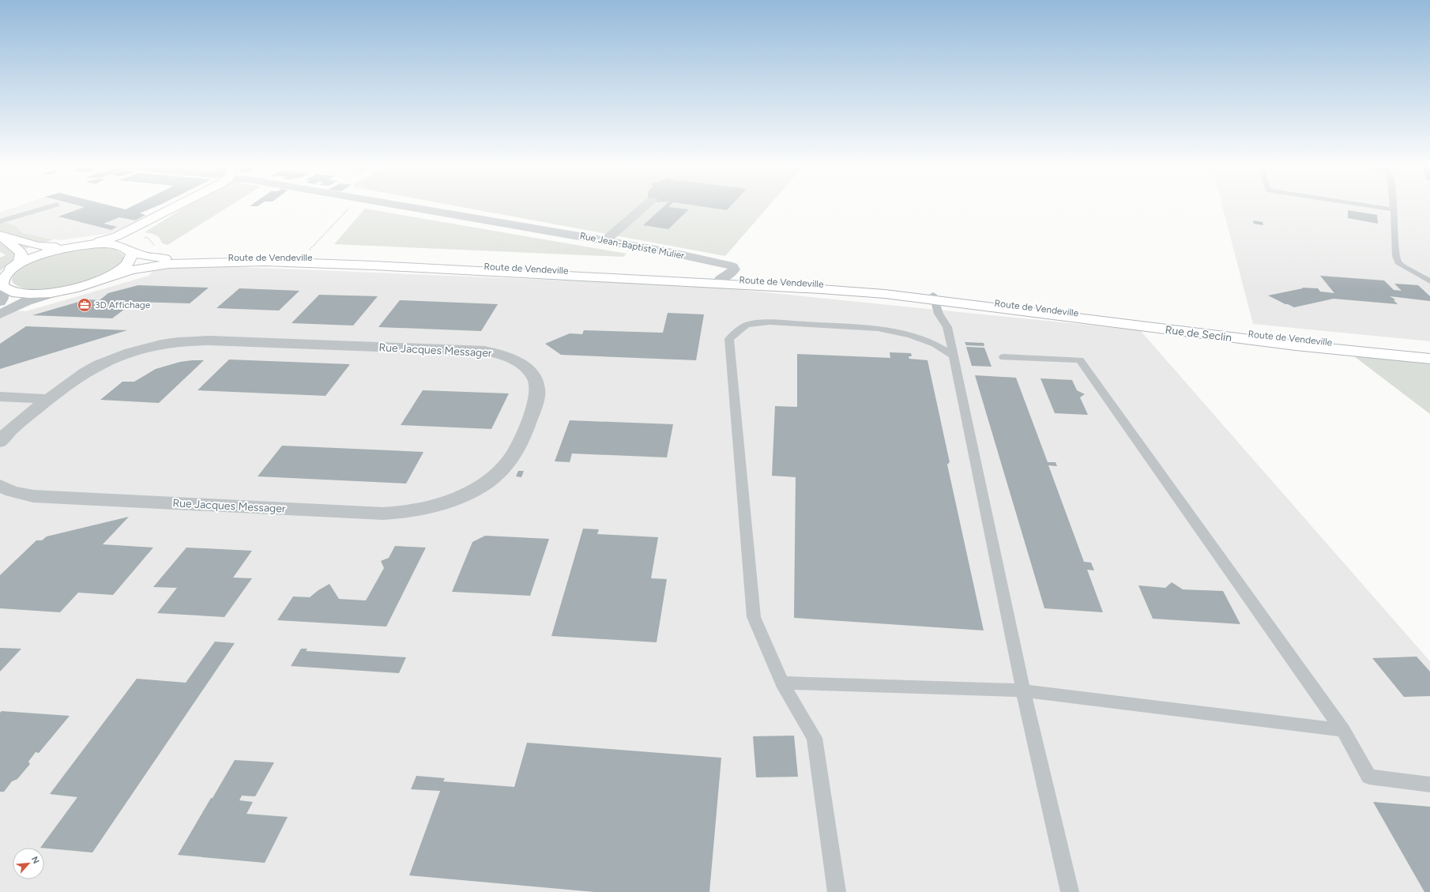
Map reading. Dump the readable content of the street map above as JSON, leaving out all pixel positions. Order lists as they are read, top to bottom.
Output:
{
  "streets": {
    "main road": ["Route de Vendeville", "Rue de Seclin"],
    "street": ["Rue Jean-Baptiste Mulier", "Rue Jacques Messager"]
  },
  "crossings": [
    ["Rue Jean-Baptiste Mulier", "Route de Vendeville"],
    ["Route de Vendeville", "Rue de Seclin"]
  ],
  "places": {
    "office": ["3D Affichage"]
  },
  "north": "top right"
}
